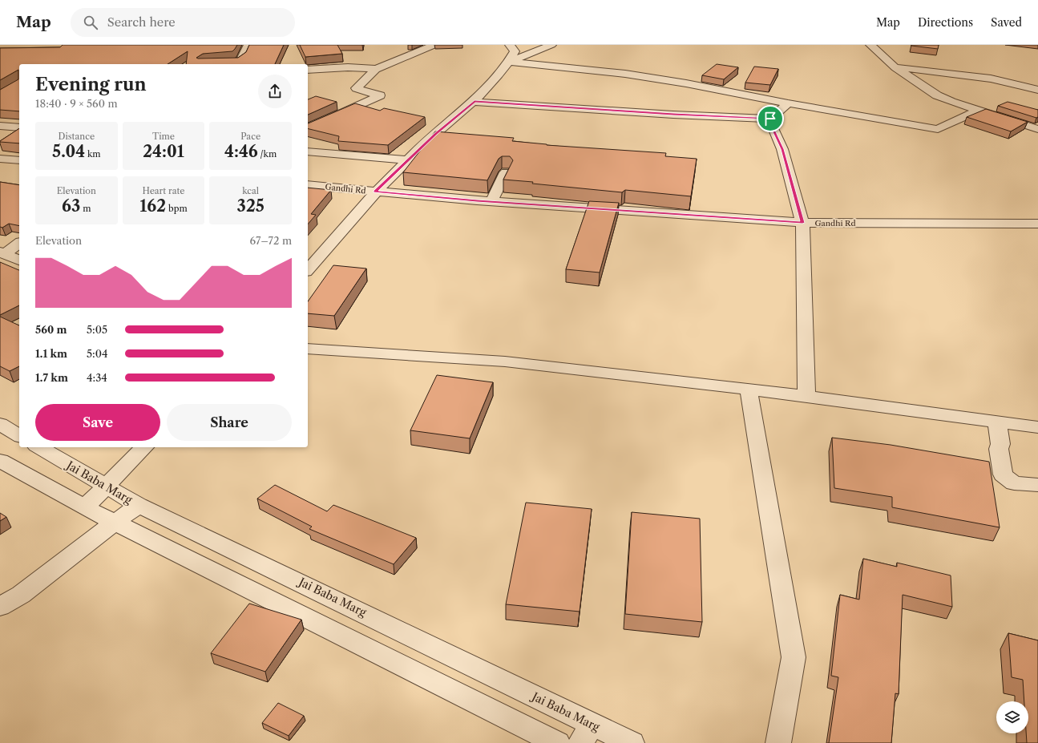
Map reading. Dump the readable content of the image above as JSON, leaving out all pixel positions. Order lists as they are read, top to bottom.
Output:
{
  "streets": {
    "street": ["Gandhi Rd", "Jai Baba Marg"]
  },
  "page": {
    "header": "Map",
    "search": "Search here",
    "nav": ["Map", "Directions", "Saved"],
    "heading": ["Evening run", "18:40 · 9 × 560 m"],
    "stats": [
      ["Distance", "5.04 km"],
      ["Time", "24:01"],
      ["Pace", "4:46 /km"],
      ["Elevation", "63 m"],
      ["Heart rate", "162 bpm"],
      ["kcal", "325"]
    ],
    "chart": ["Elevation", "67–72 m"],
    "list": [
      {
        "name": "560 m",
        "note": "5:05"
      },
      {
        "name": "1.1 km",
        "note": "5:04"
      },
      {
        "name": "1.7 km",
        "note": "4:34"
      }
    ],
    "buttons": ["Save", "Share"]
  }
}
